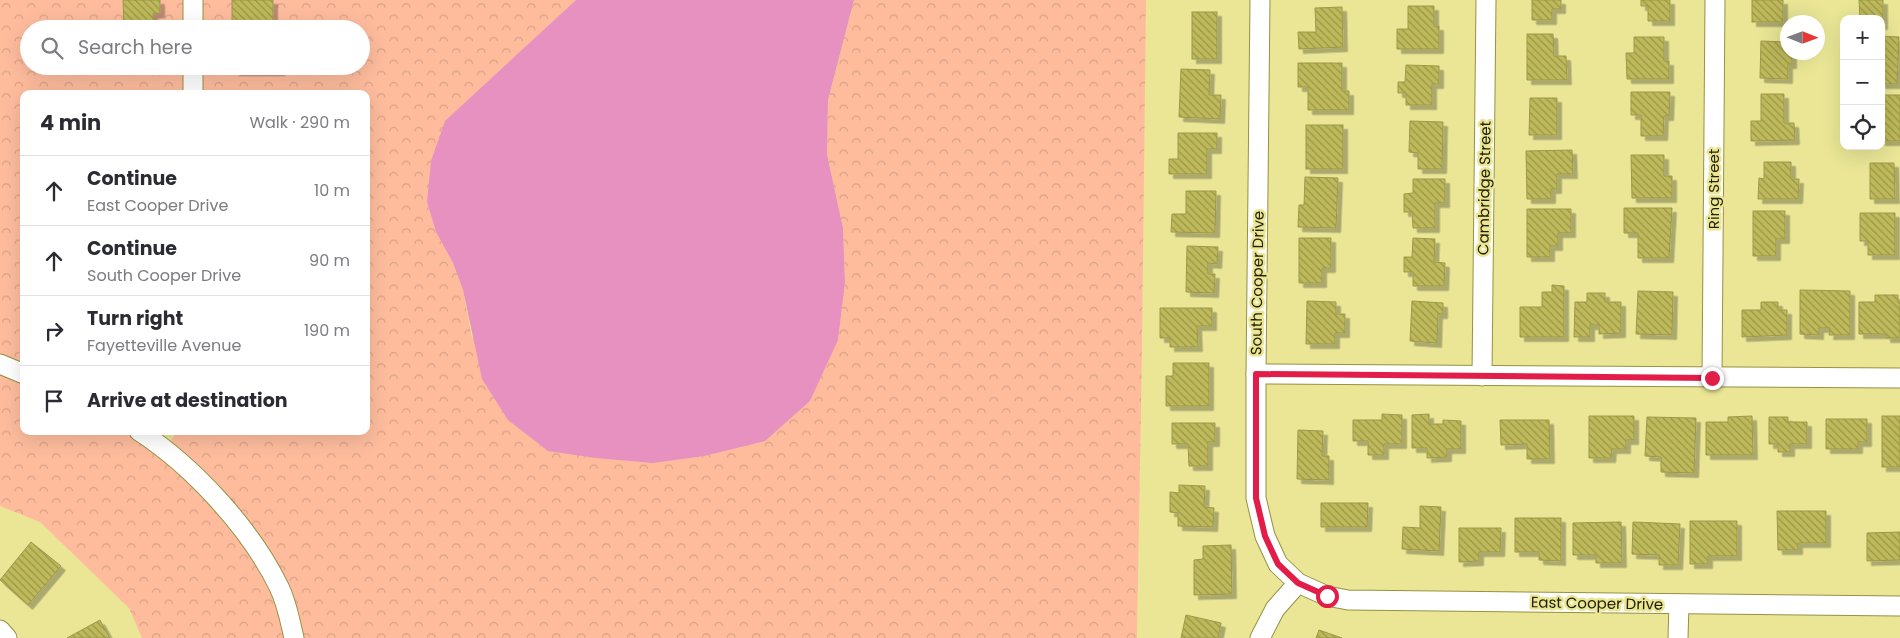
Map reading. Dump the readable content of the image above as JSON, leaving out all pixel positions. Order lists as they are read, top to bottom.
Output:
{
  "streets": {
    "street": [
      "Cambridge Street",
      "Ring Street",
      "South Cooper Drive",
      "East Cooper Drive"
    ]
  },
  "crossings": [
    ["South Cooper Drive", "East Cooper Drive"]
  ],
  "north": "right",
  "page": {
    "map_buttons": ["+", "−"],
    "search": "Search here",
    "heading": ["4 min", "Walk · 290 m"],
    "list": [
      ["Continue", "East Cooper Drive", "10 m"],
      ["Continue", "South Cooper Drive", "90 m"],
      ["Turn right", "Fayetteville Avenue", "190 m"],
      "Arrive at destination"
    ]
  }
}
